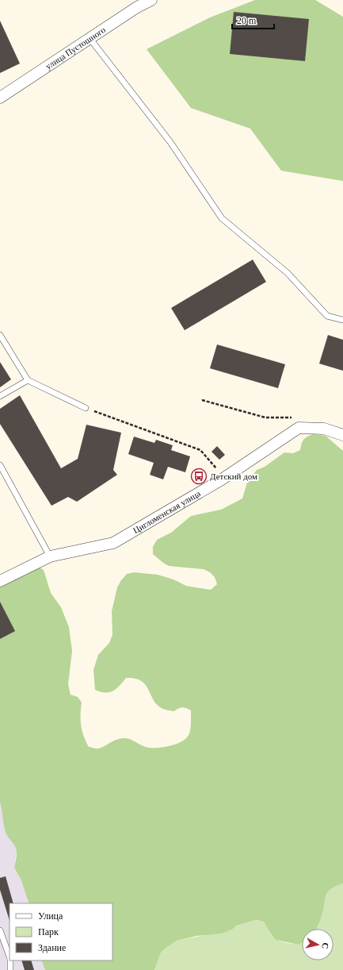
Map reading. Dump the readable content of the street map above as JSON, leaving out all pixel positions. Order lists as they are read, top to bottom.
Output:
{
  "streets": {
    "street": ["улица Пустошного", "Цигломенская улица"]
  },
  "places": {
    "bus stop": ["Детский дом"]
  },
  "legend": ["Улица", "Парк", "Здание"],
  "scale_bar": "20 m",
  "north": "right"
}
